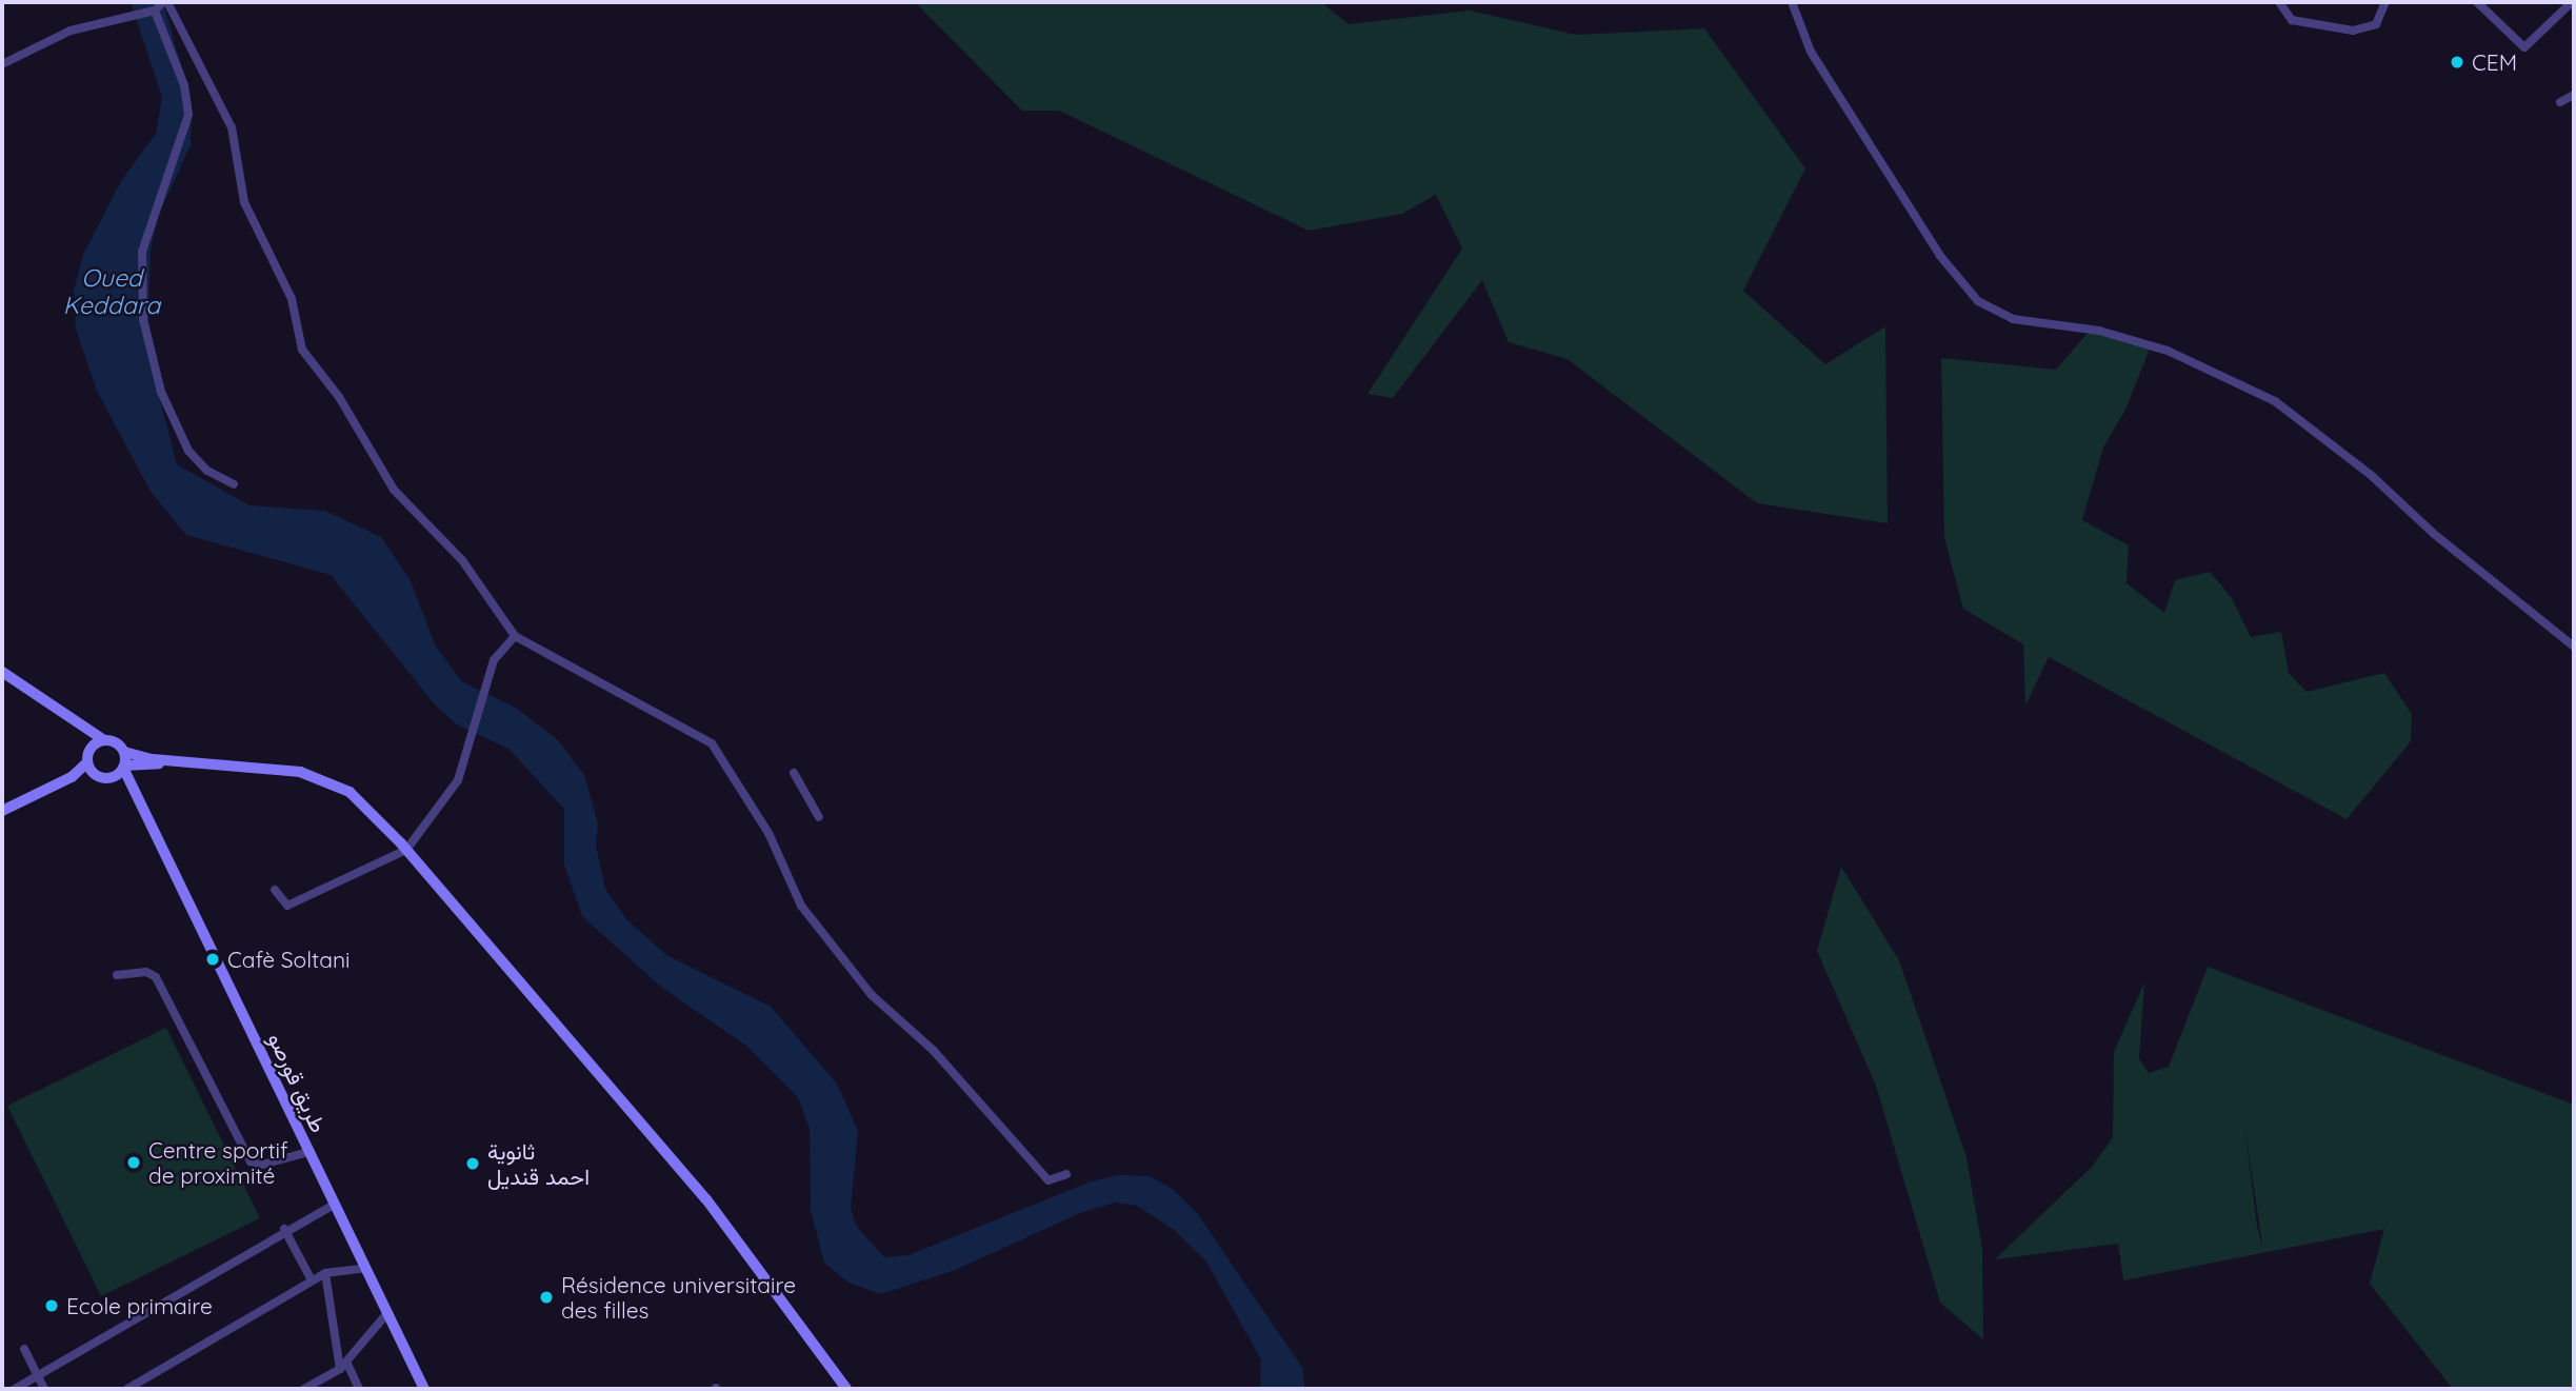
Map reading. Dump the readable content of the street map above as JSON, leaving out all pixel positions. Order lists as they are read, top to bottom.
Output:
{
  "streets": {
    "main road": ["طريق قورصو"]
  },
  "water": ["Oued Keddara"],
  "places": [
    "CEM",
    "Cafè Soltani",
    "Centre sportif de proximité",
    "ثانوية احمد قنديل",
    "Résidence universitaire des filles",
    "Ecole primaire"
  ]
}
